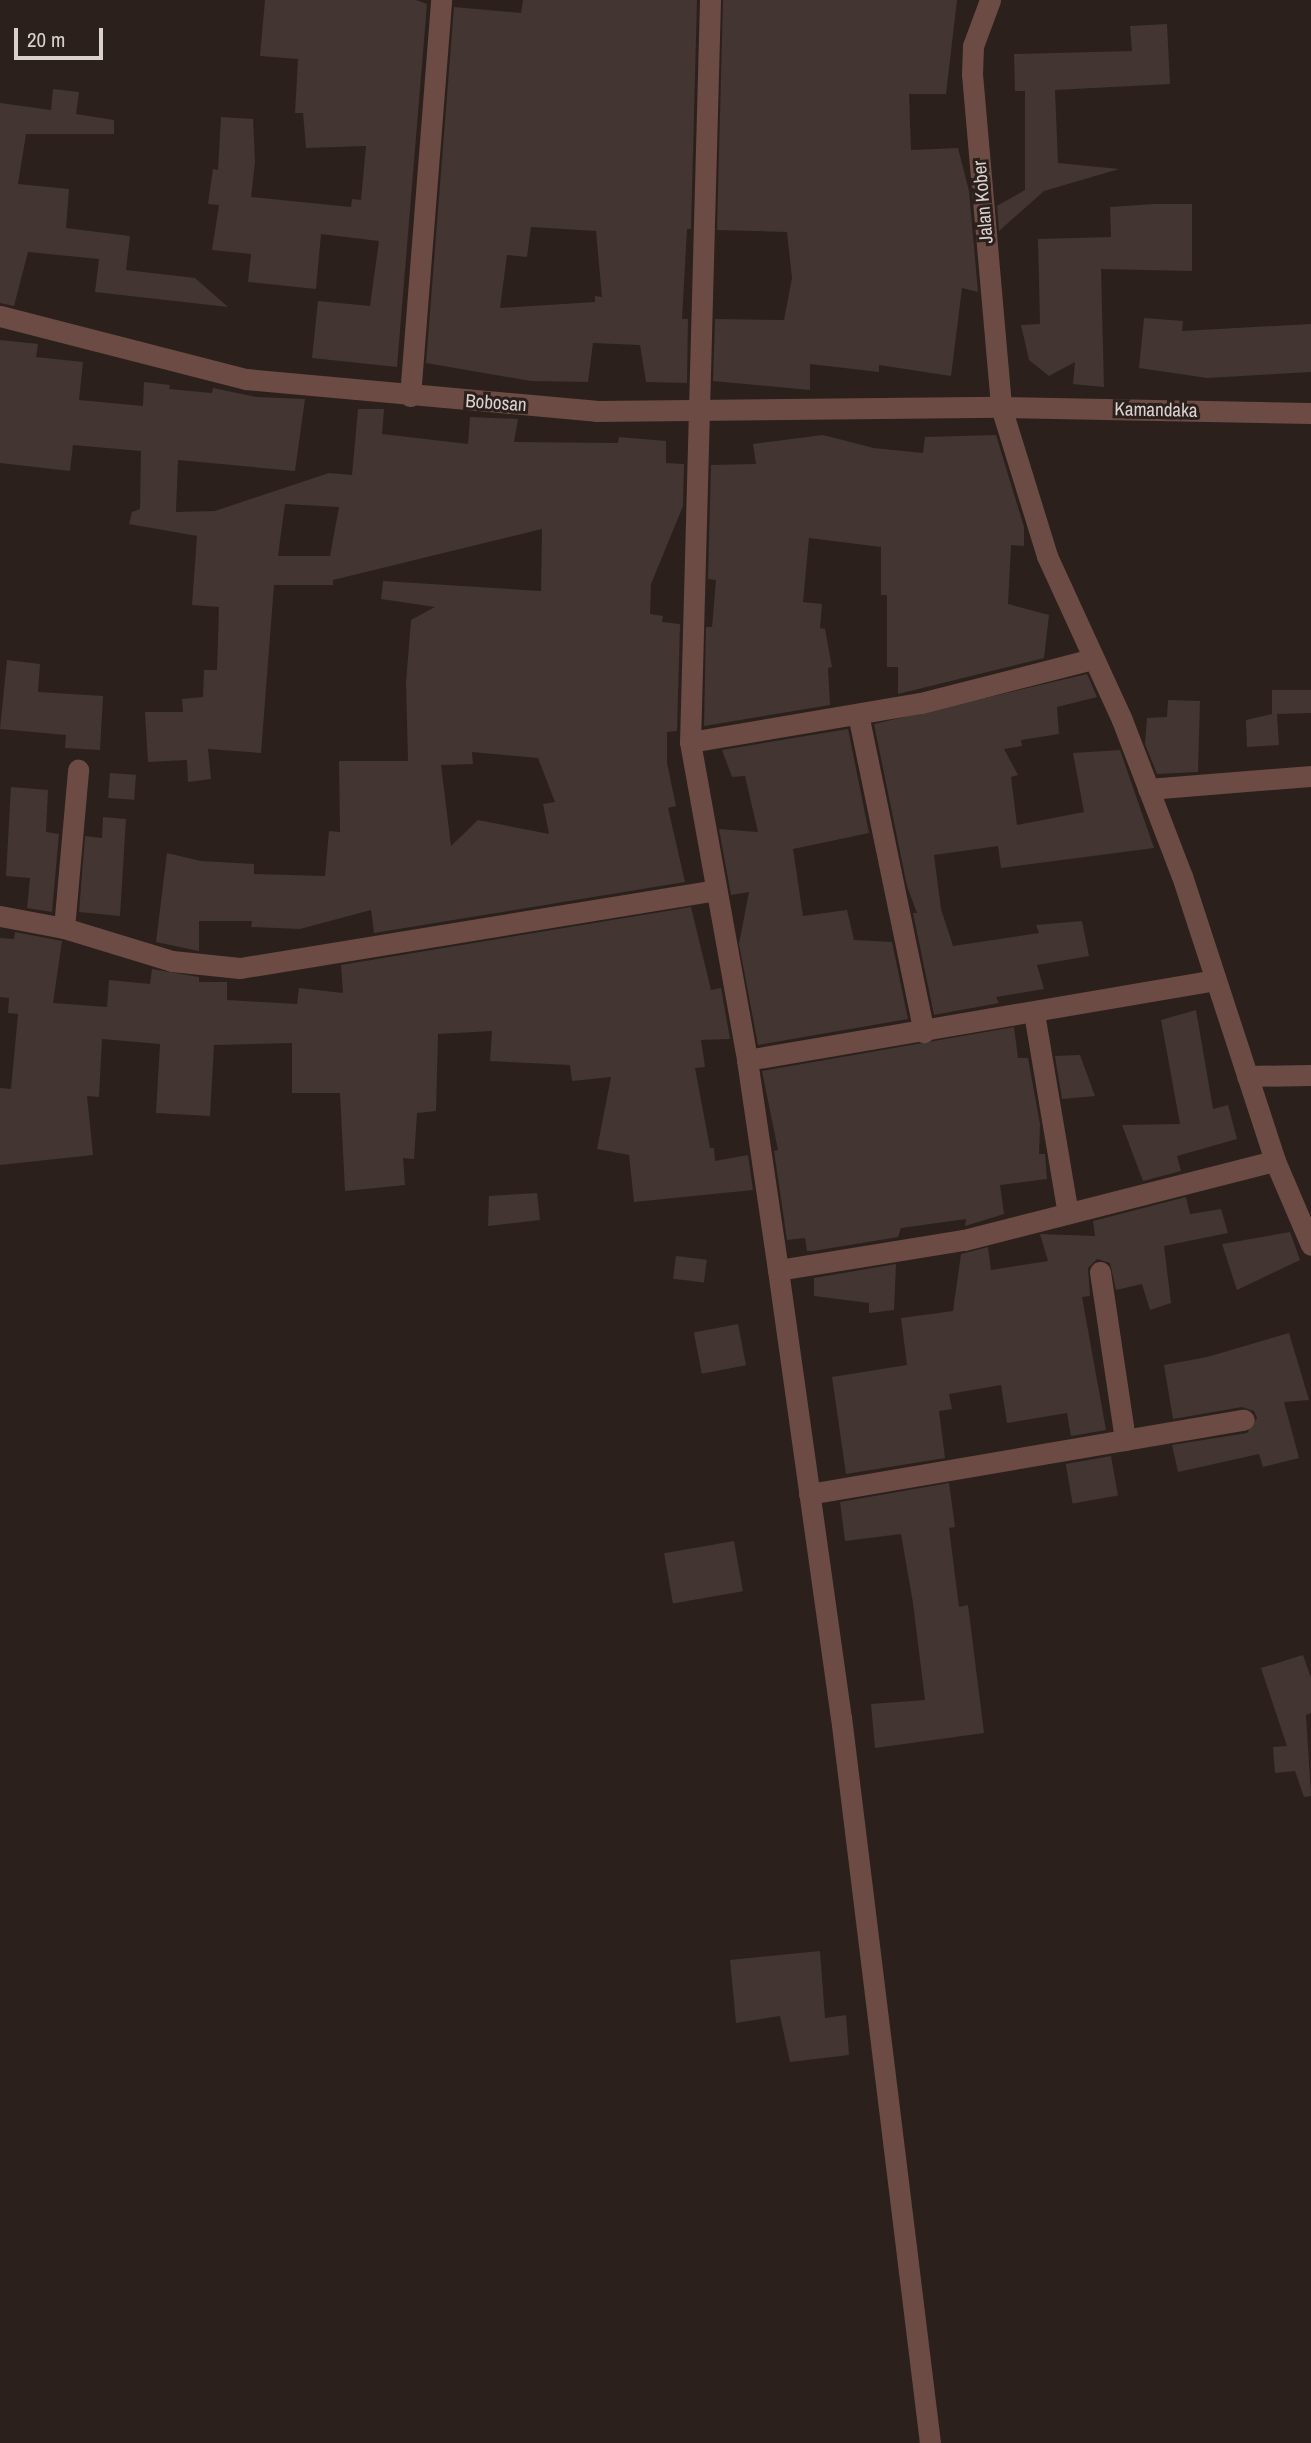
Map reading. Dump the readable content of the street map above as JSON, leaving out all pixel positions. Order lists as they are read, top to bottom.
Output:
{
  "streets": {
    "street": ["Jalan Kober", "Bobosan", "Kamandaka"]
  },
  "crossings": [
    ["Jalan Kober", "Bobosan"],
    ["Jalan Kober", "Kamandaka"],
    ["Bobosan", "Kamandaka"]
  ],
  "scale_bar": "20 m"
}
